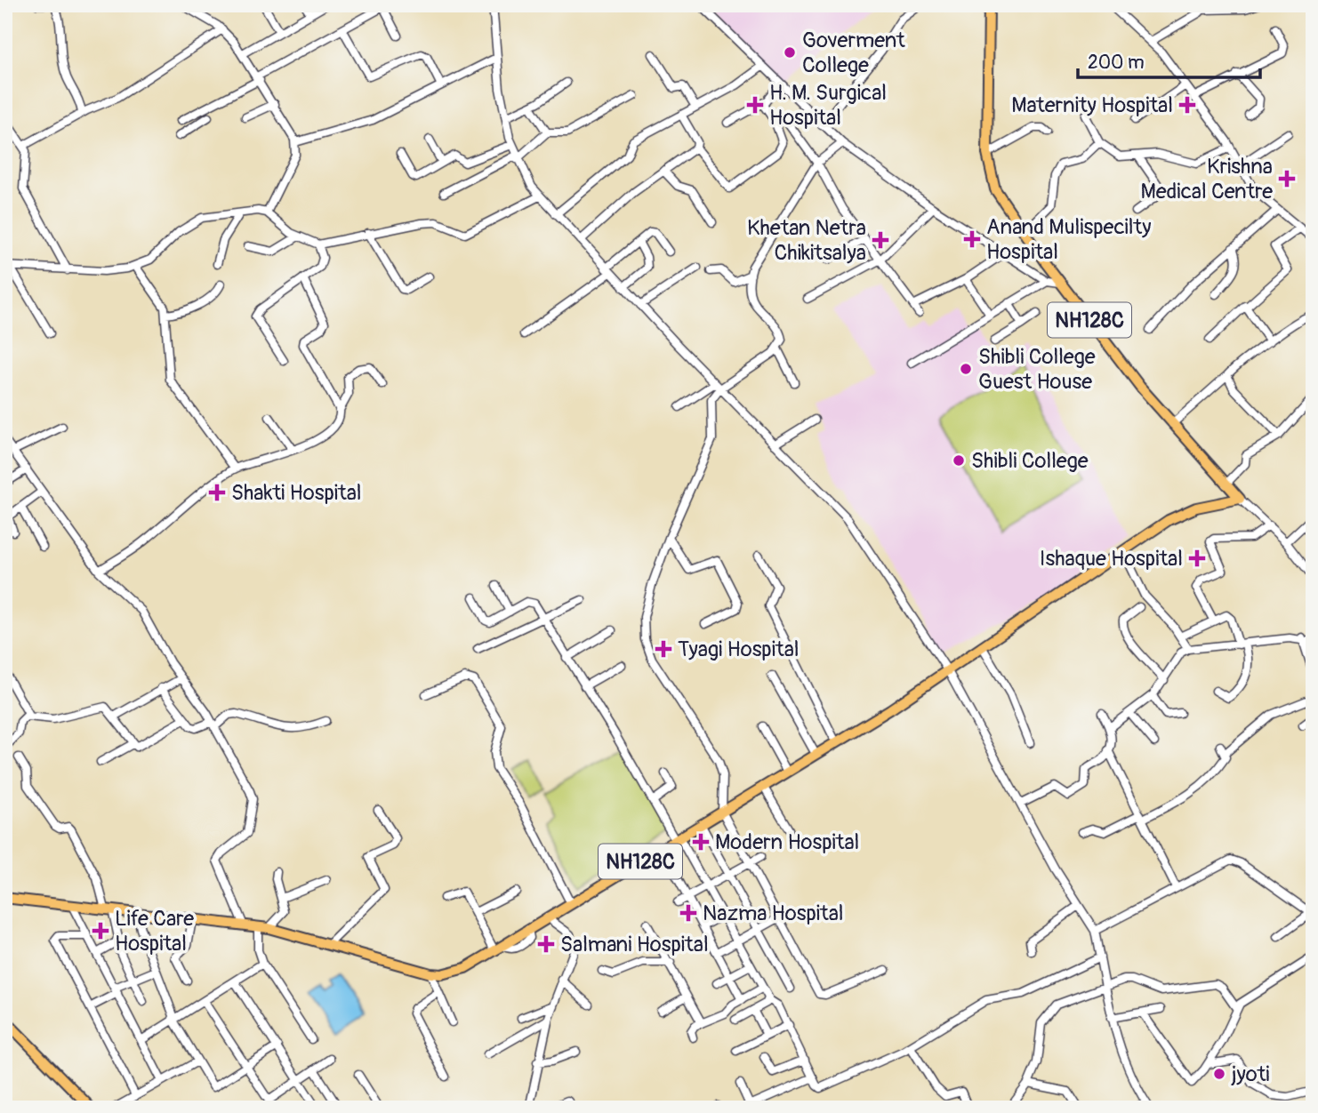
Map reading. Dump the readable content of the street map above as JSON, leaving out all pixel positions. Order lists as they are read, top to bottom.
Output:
{
  "streets": {
    "highway": ["NH128C"]
  },
  "places": {
    "other": [
      "Goverment College",
      "Shibli College Guest House",
      "Shibli College",
      "jyoti"
    ],
    "health": [
      "H. M. Surgical Hospital",
      "Maternity Hospital",
      "Krishna Medical Centre",
      "Anand Mulispecilty Hospital",
      "Khetan Netra Chikitsalya",
      "Shakti Hospital",
      "Ishaque Hospital",
      "Tyagi Hospital",
      "Modern Hospital",
      "Nazma Hospital",
      "Life Care Hospital",
      "Salmani Hospital"
    ]
  },
  "scale_bar": "200 m"
}
